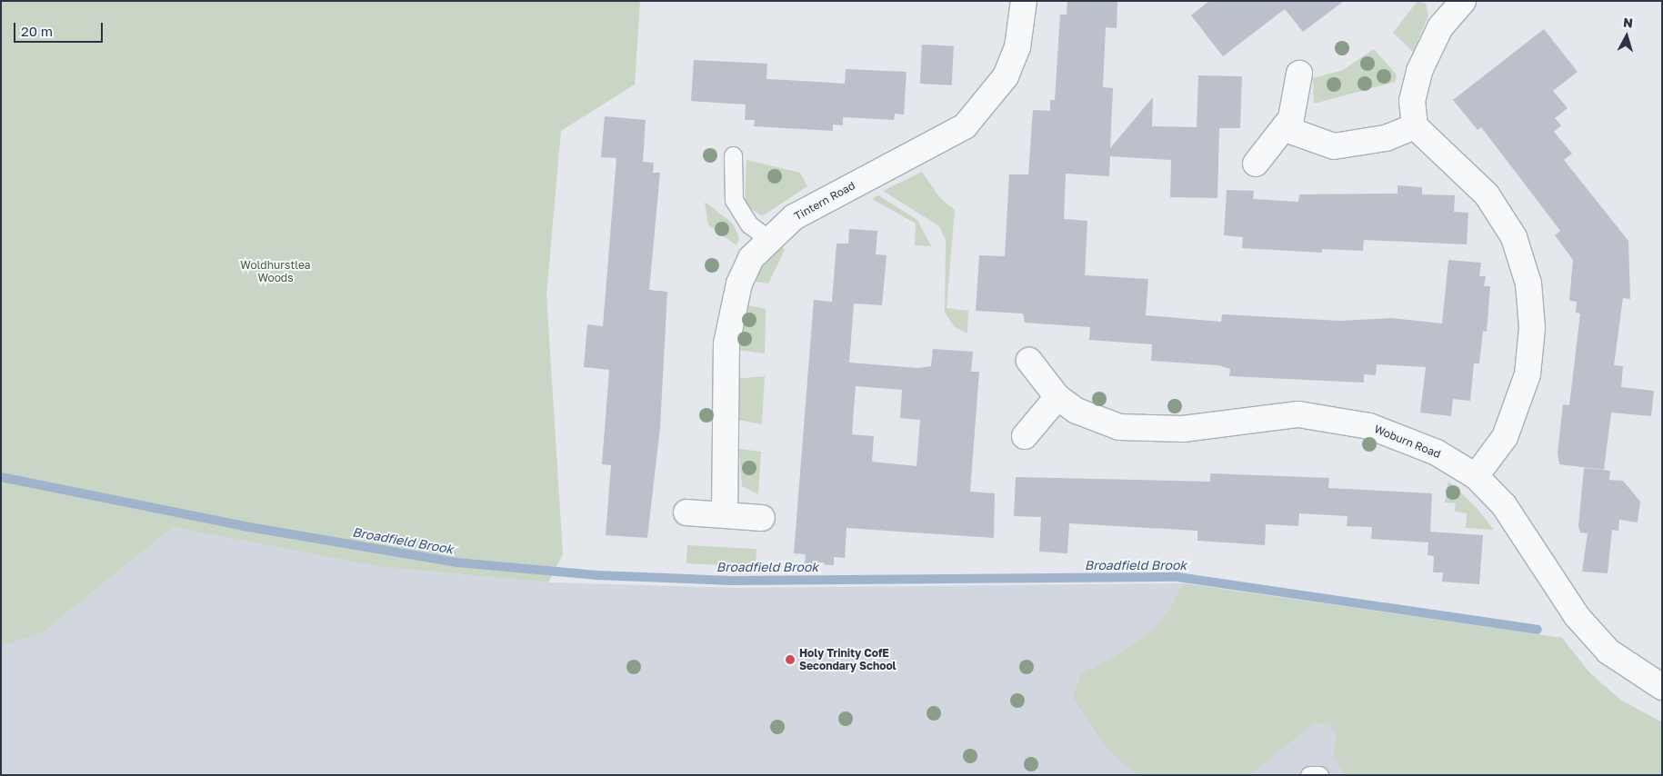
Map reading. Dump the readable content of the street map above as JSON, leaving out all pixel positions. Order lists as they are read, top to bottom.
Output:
{
  "streets": {
    "street": ["Tintern Road", "Woburn Road"]
  },
  "water": ["Broadfield Brook"],
  "parks": ["Woldhurstlea Woods"],
  "places": ["Holy Trinity CofE Secondary School"],
  "scale_bar": "20 m",
  "north": "top"
}
